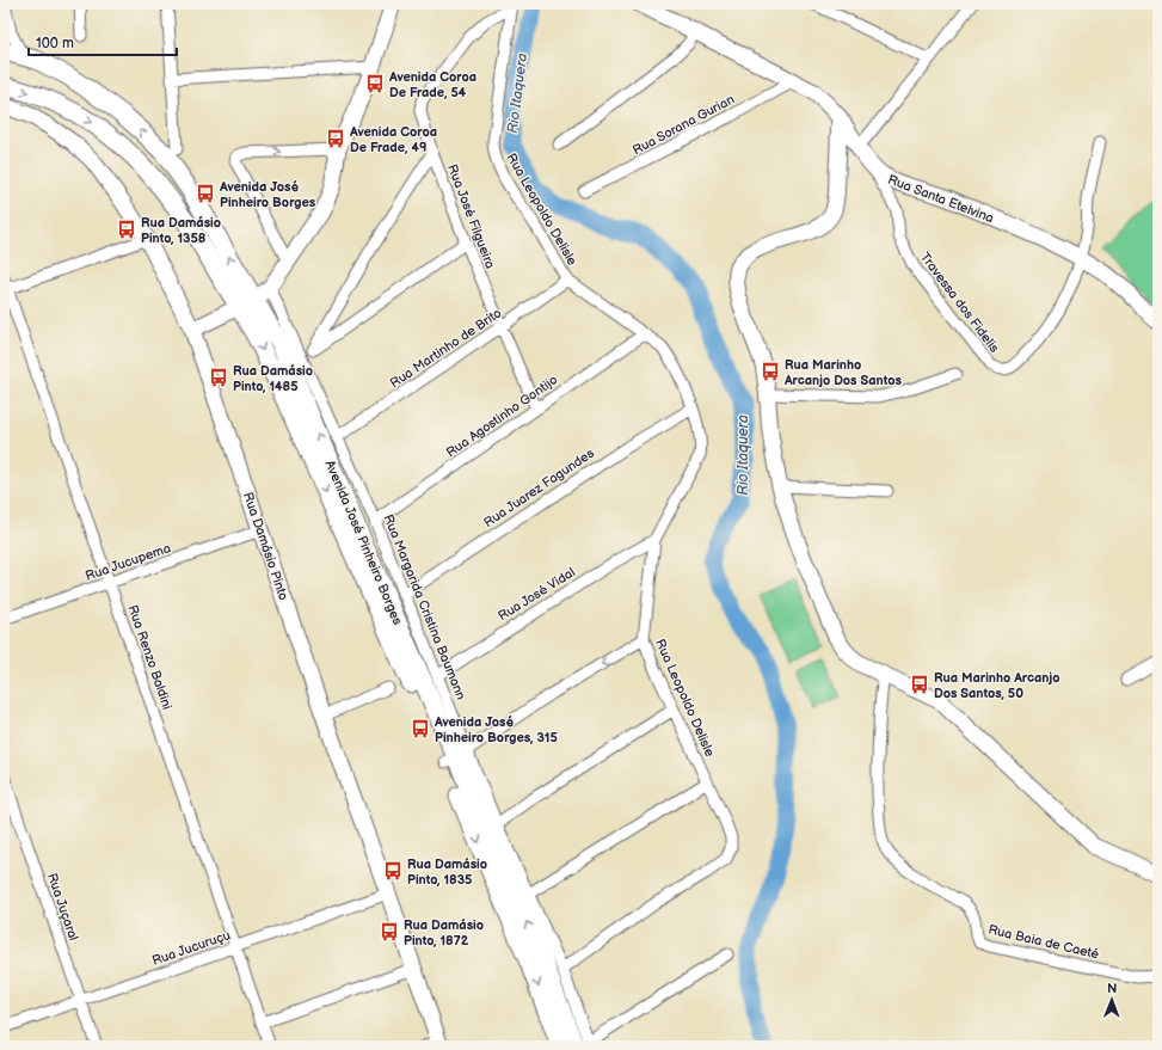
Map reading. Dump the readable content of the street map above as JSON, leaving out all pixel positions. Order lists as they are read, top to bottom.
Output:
{
  "streets": {
    "main road": ["Avenida José Pinheiro Borges"],
    "street": [
      "Rua Sorana Gurian",
      "Rua Santa Etelvina",
      "Rua Leopoldo Delisle",
      "Rua José Filgueira",
      "Travessa dos Fidelis",
      "Rua Martinho de Brito",
      "Rua Agostinho Gontijo",
      "Rua Juarez Fagundes",
      "Rua Damásio Pinto",
      "Rua Jucupema",
      "Rua José Vidal",
      "Rua Margarida Cristina Baumann",
      "Rua Renzo Baldini",
      "Rua Juçaral",
      "Rua Baia de Caeté",
      "Rua Jucuruçu"
    ]
  },
  "crossings": [
    ["Rua Sorana Gurian", "Rua Santa Etelvina"],
    ["Rua Santa Etelvina", "Travessa dos Fidelis"],
    ["Rua Leopoldo Delisle", "Rua José Filgueira"],
    ["Rua Leopoldo Delisle", "Rua Martinho de Brito"],
    ["Rua Leopoldo Delisle", "Rua Agostinho Gontijo"],
    ["Rua Leopoldo Delisle", "Rua Juarez Fagundes"],
    ["Rua Leopoldo Delisle", "Rua José Vidal"],
    ["Rua Leopoldo Delisle", "Rua Margarida Cristina Baumann"],
    ["Rua José Filgueira", "Rua Martinho de Brito"],
    ["Rua José Filgueira", "Rua Agostinho Gontijo"],
    ["Rua Martinho de Brito", "Rua Margarida Cristina Baumann"],
    ["Rua Agostinho Gontijo", "Rua Margarida Cristina Baumann"],
    ["Rua Juarez Fagundes", "Rua Margarida Cristina Baumann"],
    ["Avenida José Pinheiro Borges", "Rua Margarida Cristina Baumann"],
    ["Rua Damásio Pinto", "Rua Jucupema"],
    ["Rua Damásio Pinto", "Rua Jucuruçu"],
    ["Rua Jucupema", "Rua Renzo Baldini"],
    ["Rua José Vidal", "Rua Margarida Cristina Baumann"],
    ["Rua Renzo Baldini", "Rua Jucuruçu"],
    ["Rua Juçaral", "Rua Jucuruçu"]
  ],
  "water": ["Rio Itaquera"],
  "places": {
    "bus stop": [
      "Avenida Coroa De Frade, 54",
      "Avenida Coroa De Frade, 49",
      "Avenida José Pinheiro Borges",
      "Rua Damásio Pinto, 1358",
      "Rua Marinho Arcanjo Dos Santos",
      "Rua Damásio Pinto, 1485",
      "Rua Marinho Arcanjo Dos Santos, 50",
      "Avenida José Pinheiro Borges, 315",
      "Rua Damásio Pinto, 1835",
      "Rua Damásio Pinto, 1872"
    ]
  },
  "scale_bar": "100 m",
  "north": "top"
}
